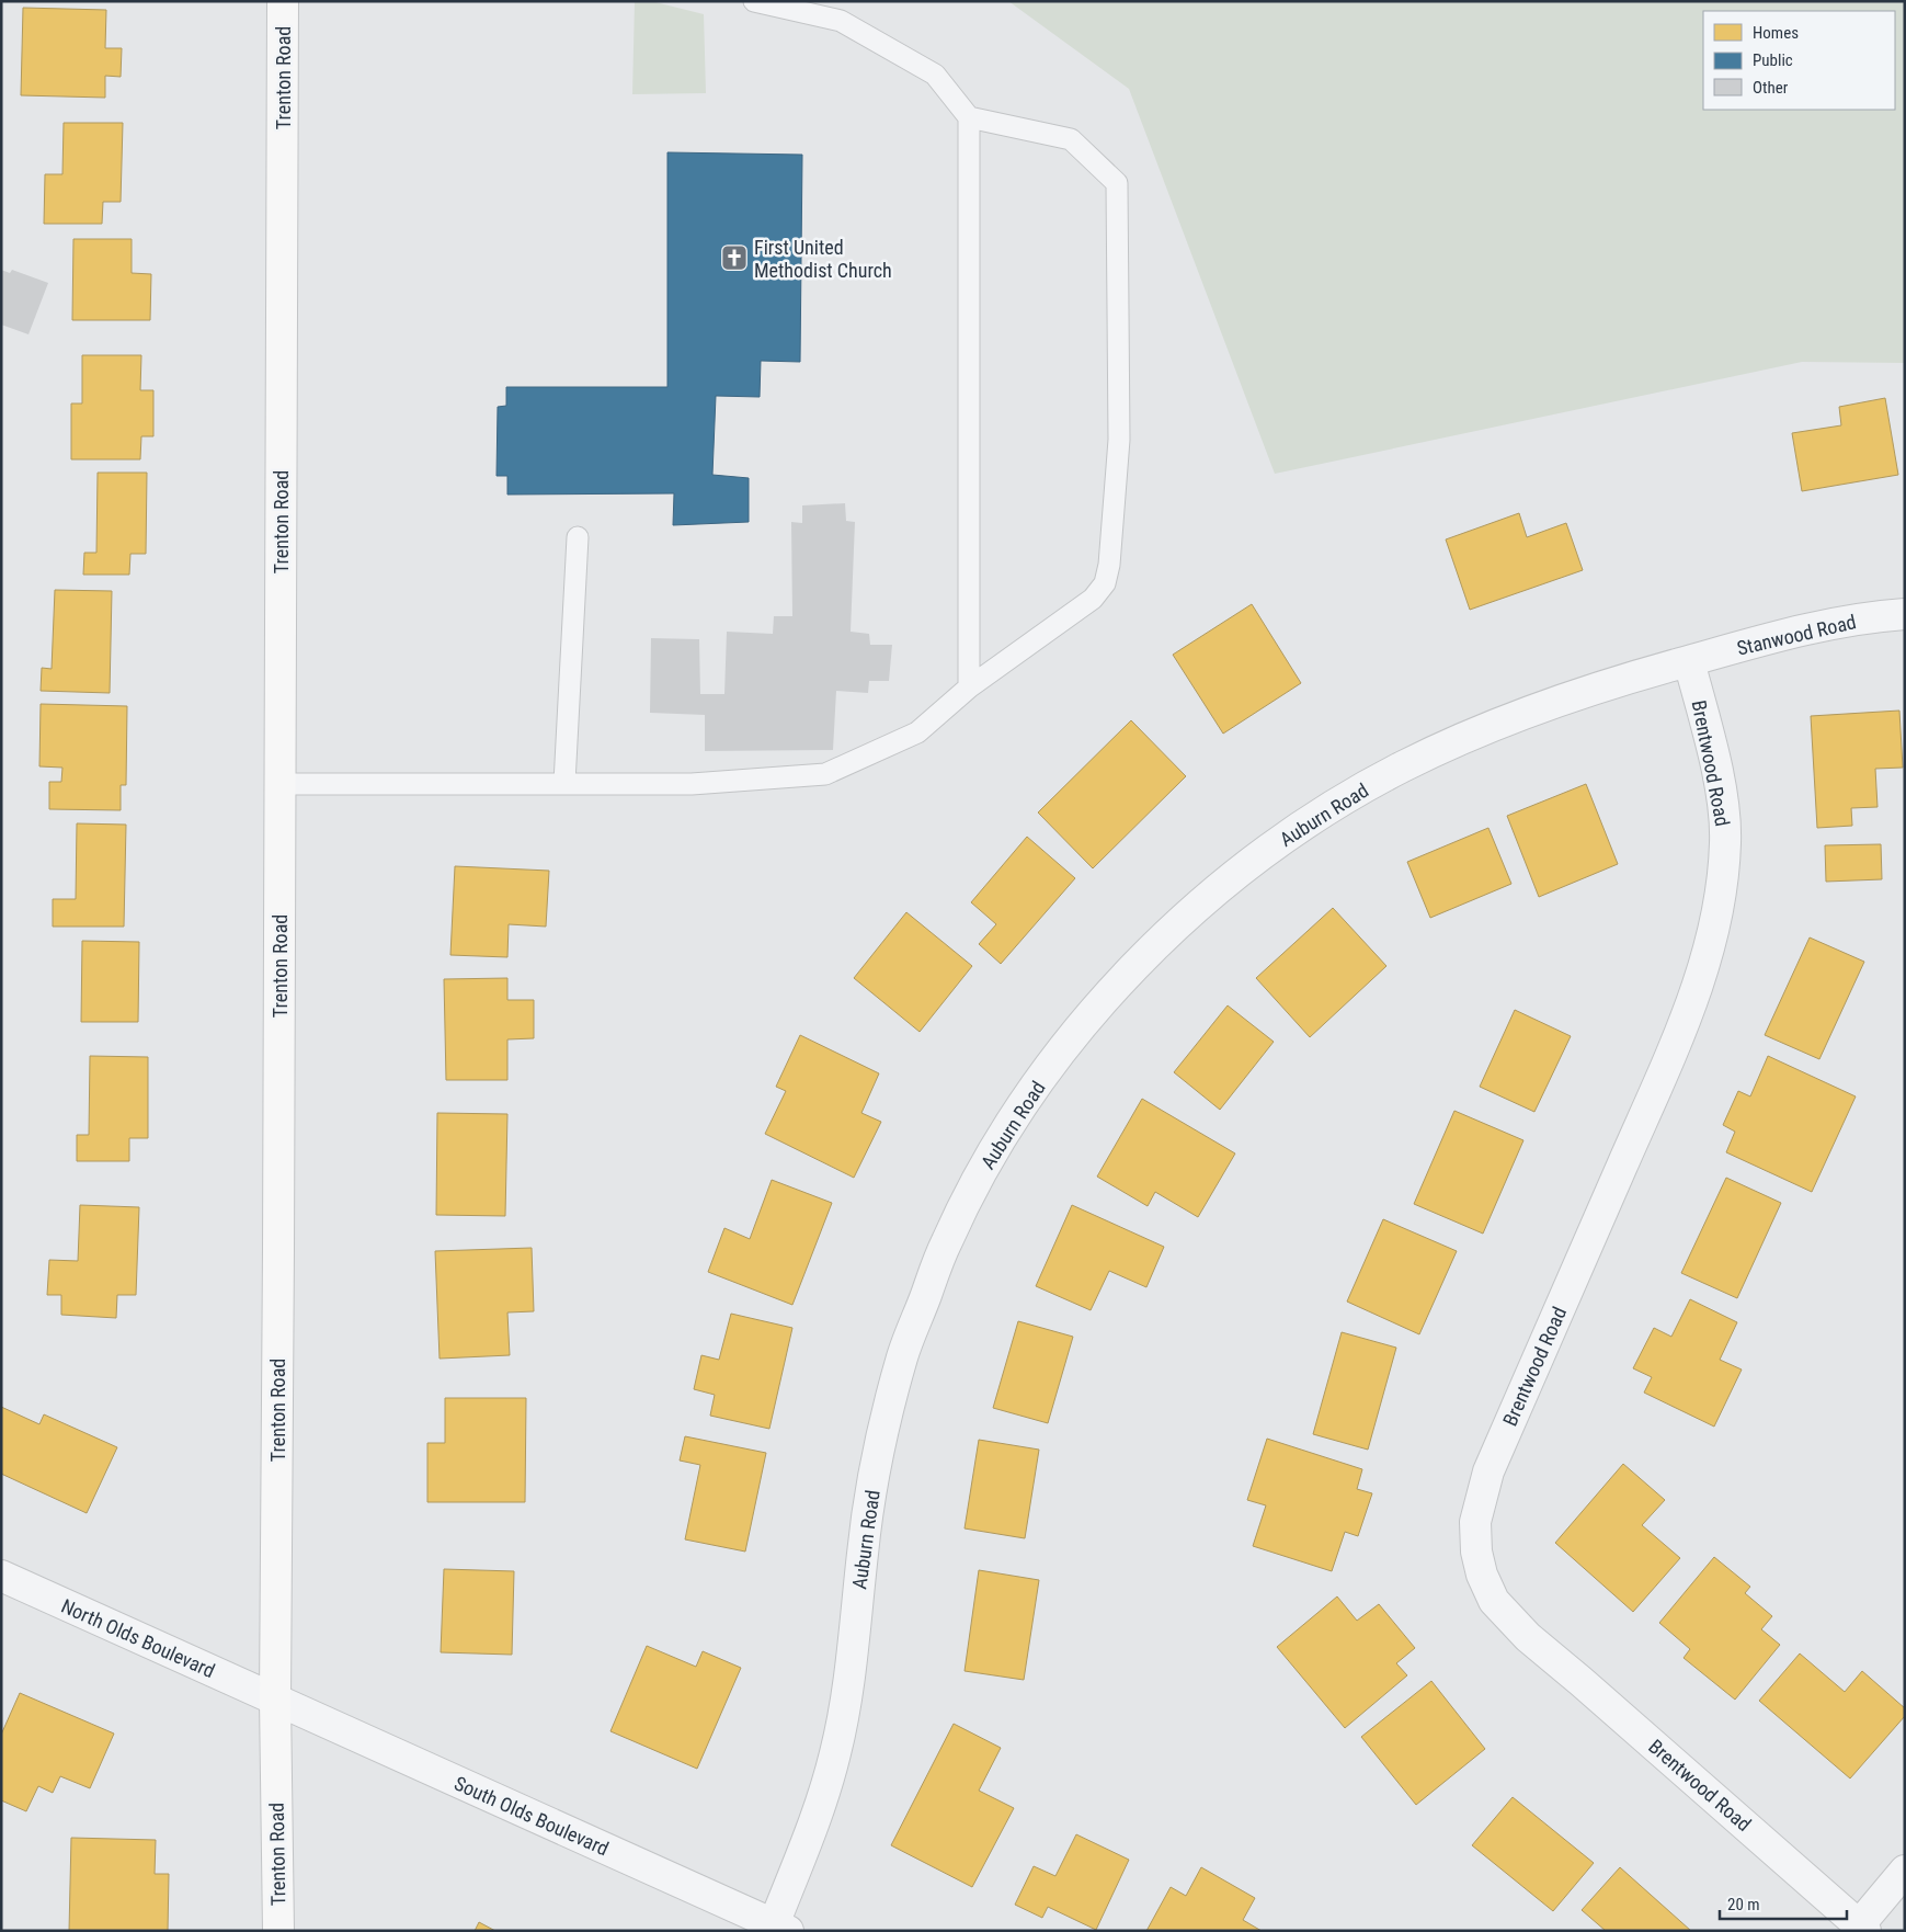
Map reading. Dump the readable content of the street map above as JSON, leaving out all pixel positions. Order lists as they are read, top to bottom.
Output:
{
  "streets": {
    "main road": ["Trenton Road"],
    "street": [
      "Stanwood Road",
      "Brentwood Road",
      "Auburn Road",
      "North Olds Boulevard",
      "South Olds Boulevard"
    ]
  },
  "crossings": [
    ["Trenton Road", "North Olds Boulevard"],
    ["Trenton Road", "South Olds Boulevard"],
    ["Stanwood Road", "Brentwood Road"],
    ["Stanwood Road", "Auburn Road"],
    ["Brentwood Road", "Auburn Road"],
    ["Auburn Road", "South Olds Boulevard"],
    ["North Olds Boulevard", "South Olds Boulevard"]
  ],
  "places": {
    "church": ["First United Methodist Church"]
  },
  "legend": ["Homes", "Public", "Other"],
  "scale_bar": "20 m"
}
